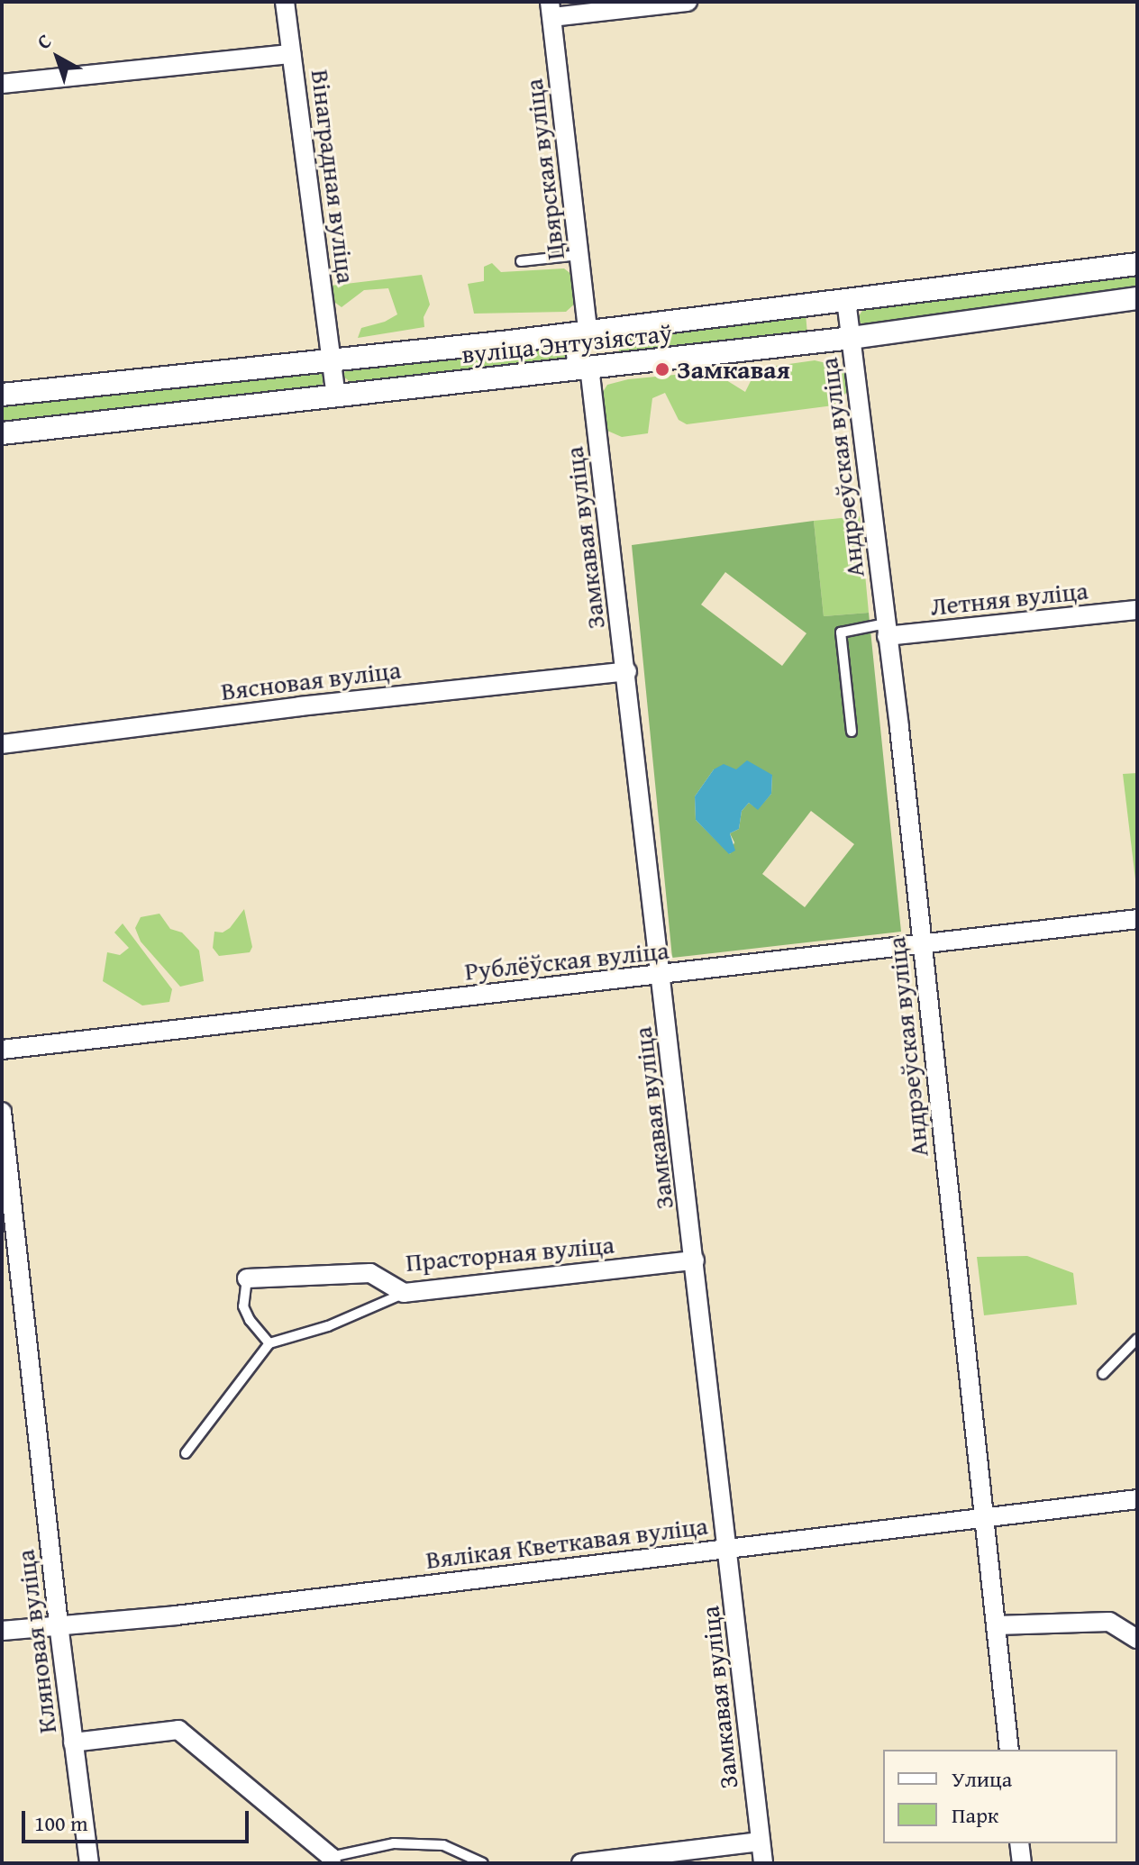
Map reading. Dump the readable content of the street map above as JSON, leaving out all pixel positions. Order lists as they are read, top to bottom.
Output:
{
  "streets": {
    "street": [
      "Цвярская вуліца",
      "Вінаградная вуліца",
      "вуліца Энтузіястаў",
      "Андрэеўская вуліца",
      "Замкавая вуліца",
      "Летняя вуліца",
      "Вясновая вуліца",
      "Рублёўская вуліца",
      "Прасторная вуліца",
      "Вялікая Кветкавая вуліца",
      "Кляновая вуліца"
    ]
  },
  "crossings": [
    ["Цвярская вуліца", "вуліца Энтузіястаў"],
    ["Цвярская вуліца", "Замкавая вуліца"],
    ["Вінаградная вуліца", "вуліца Энтузіястаў"],
    ["вуліца Энтузіястаў", "Андрэеўская вуліца"],
    ["вуліца Энтузіястаў", "Замкавая вуліца"],
    ["Андрэеўская вуліца", "Летняя вуліца"],
    ["Андрэеўская вуліца", "Рублёўская вуліца"],
    ["Андрэеўская вуліца", "Вялікая Кветкавая вуліца"],
    ["Замкавая вуліца", "Вясновая вуліца"],
    ["Замкавая вуліца", "Рублёўская вуліца"],
    ["Замкавая вуліца", "Прасторная вуліца"],
    ["Замкавая вуліца", "Вялікая Кветкавая вуліца"],
    ["Вялікая Кветкавая вуліца", "Кляновая вуліца"]
  ],
  "places": ["Замкавая"],
  "legend": ["Улица", "Парк"],
  "scale_bar": "100 m",
  "north": "top left"
}
